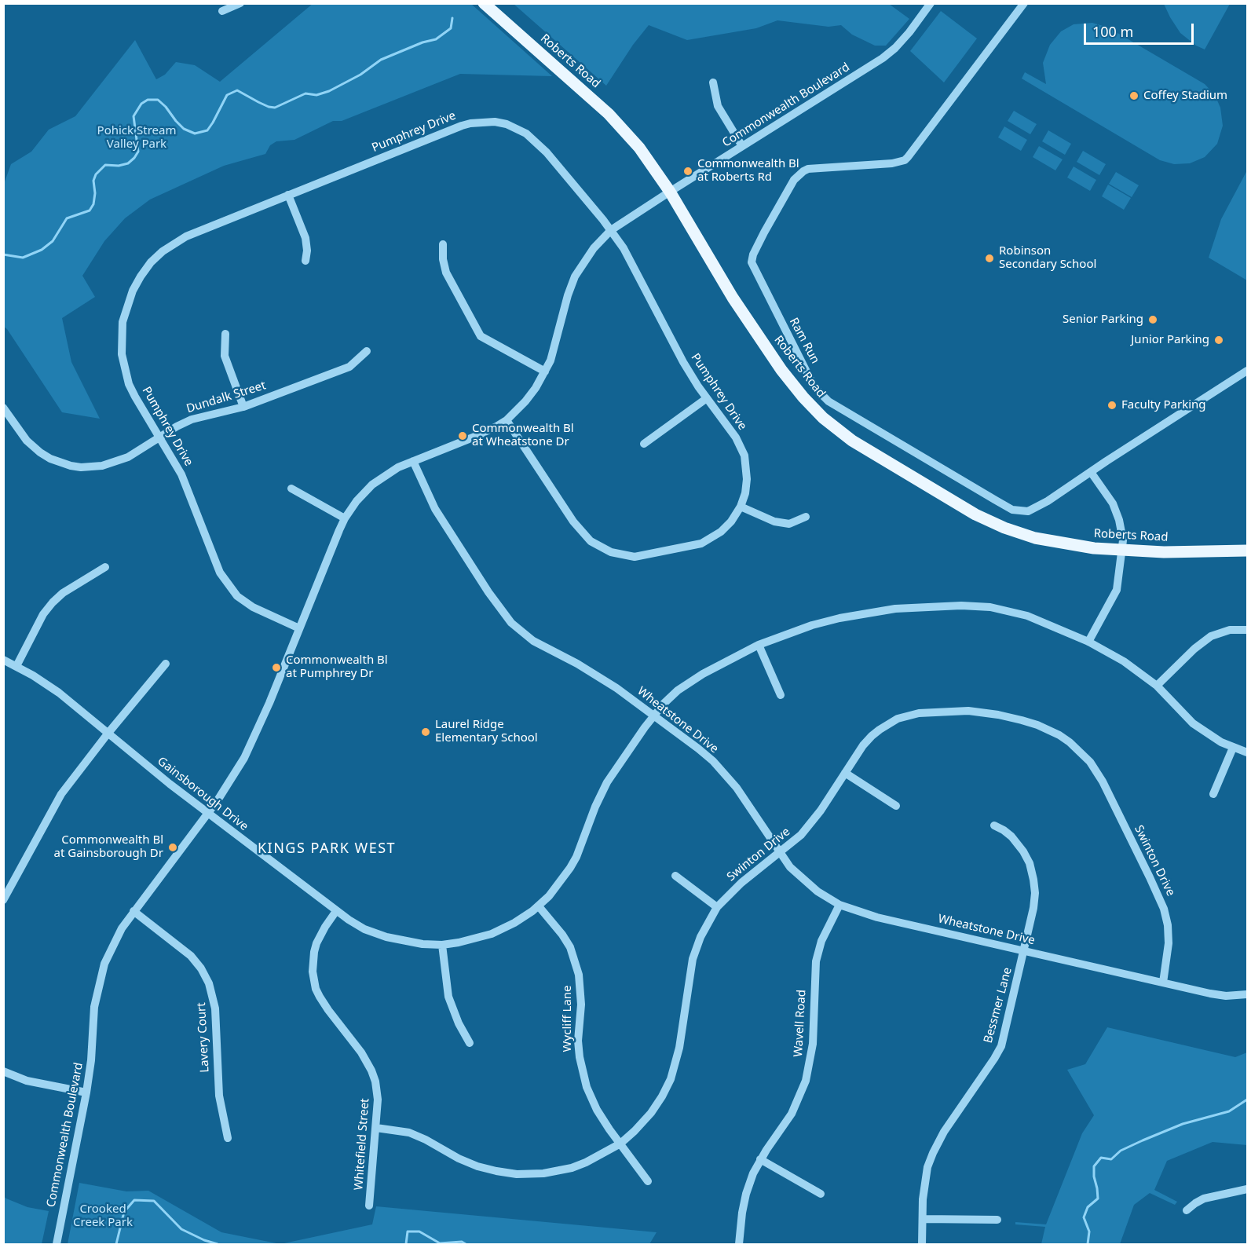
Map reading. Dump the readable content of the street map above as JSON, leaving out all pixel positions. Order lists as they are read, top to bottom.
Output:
{
  "streets": {
    "main road": ["Roberts Road"],
    "street": [
      "Commonwealth Boulevard",
      "Pumphrey Drive",
      "Ram Run",
      "Dundalk Street",
      "Wheatstone Drive",
      "Gainsborough Drive",
      "Swinton Drive",
      "Bessmer Lane",
      "Wycliff Lane",
      "Wavell Road",
      "Lavery Court",
      "Whitefield Street"
    ]
  },
  "crossings": [
    ["Roberts Road", "Commonwealth Boulevard"],
    ["Commonwealth Boulevard", "Pumphrey Drive"],
    ["Commonwealth Boulevard", "Wheatstone Drive"],
    ["Commonwealth Boulevard", "Gainsborough Drive"],
    ["Commonwealth Boulevard", "Lavery Court"],
    ["Pumphrey Drive", "Dundalk Street"],
    ["Wheatstone Drive", "Gainsborough Drive"],
    ["Wheatstone Drive", "Swinton Drive"],
    ["Wheatstone Drive", "Bessmer Lane"],
    ["Wheatstone Drive", "Wavell Road"],
    ["Gainsborough Drive", "Wycliff Lane"],
    ["Gainsborough Drive", "Whitefield Street"],
    ["Swinton Drive", "Wycliff Lane"],
    ["Swinton Drive", "Whitefield Street"]
  ],
  "districts": ["KINGS PARK WEST"],
  "parks": ["Pohick Stream Valley Park", "Crooked Creek Park"],
  "places": [
    "Coffey Stadium",
    "Commonwealth Bl at Roberts Rd",
    "Robinson Secondary School",
    "Senior Parking",
    "Junior Parking",
    "Faculty Parking",
    "Commonwealth Bl at Wheatstone Dr",
    "Commonwealth Bl at Pumphrey Dr",
    "Laurel Ridge Elementary School",
    "Commonwealth Bl at Gainsborough Dr"
  ],
  "scale_bar": "100 m"
}
